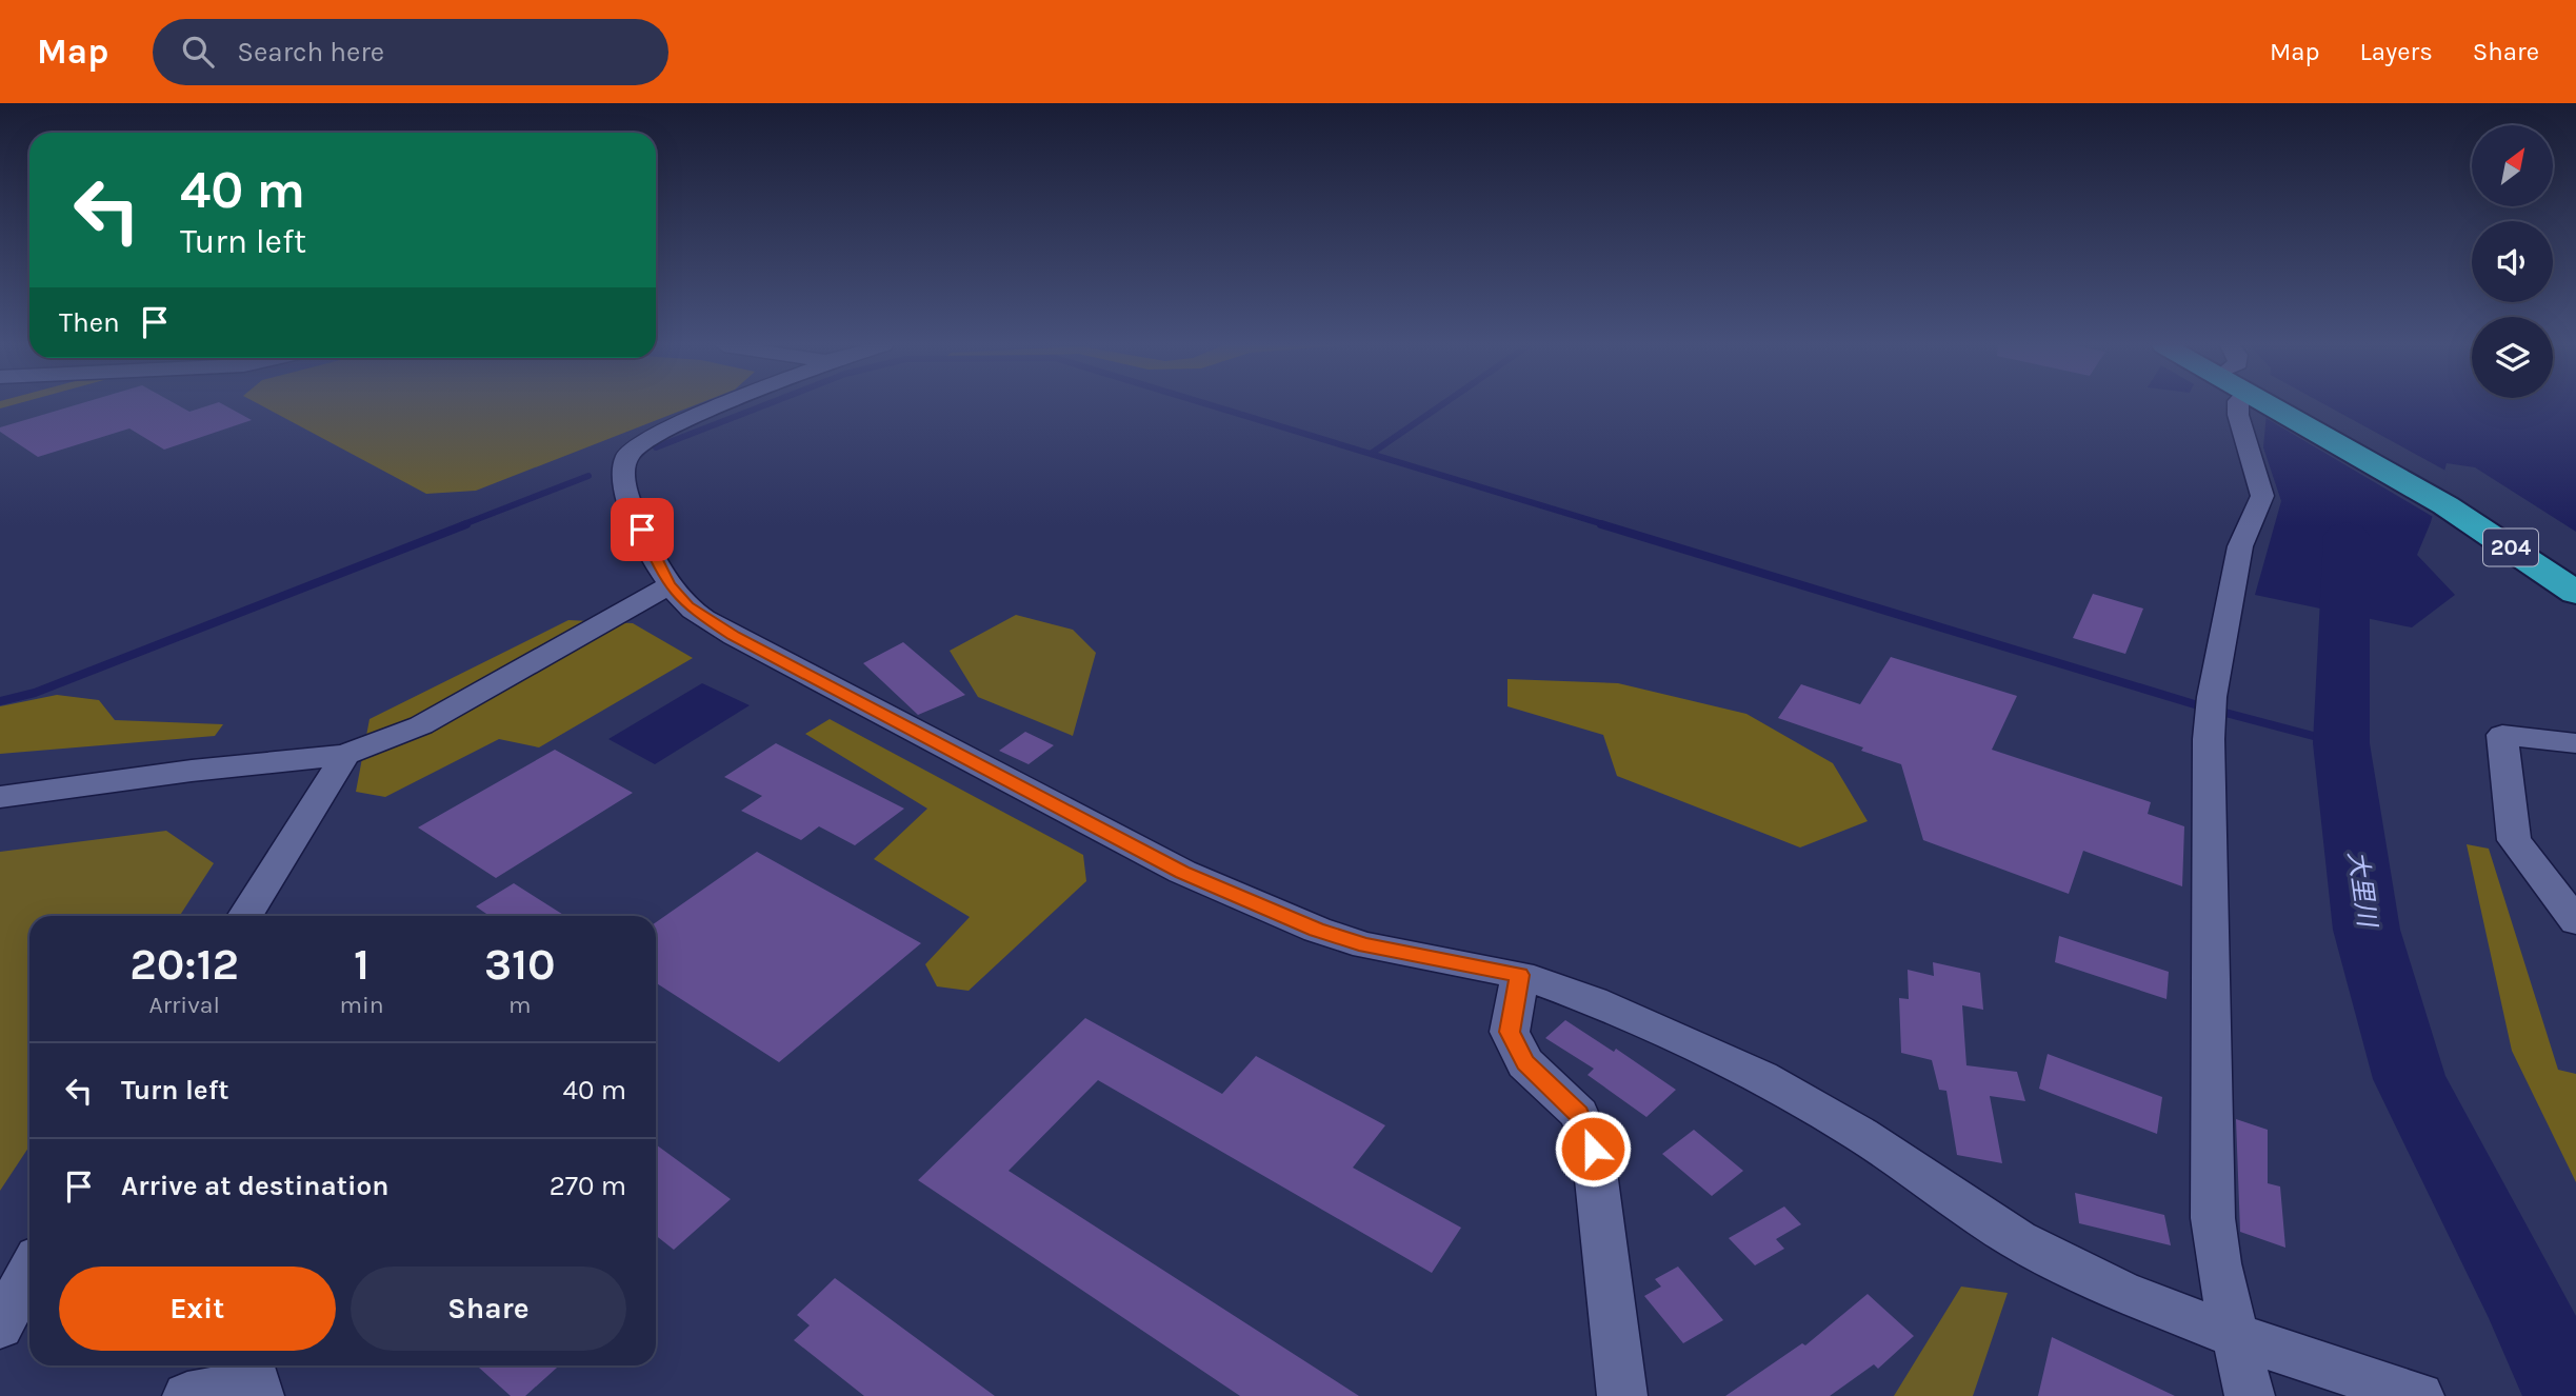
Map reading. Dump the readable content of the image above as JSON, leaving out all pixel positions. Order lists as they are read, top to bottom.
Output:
{
  "streets": {
    "highway": ["204"]
  },
  "water": ["大里川"],
  "north": "top right",
  "page": {
    "header": "Map",
    "search": "Search here",
    "nav": ["Map", "Layers", "Share"],
    "turn": ["40 m", "Turn left"],
    "then": "Then",
    "eta": [
      "20:12",
      "Arrival",
      "1",
      "min",
      "310",
      "m"
    ],
    "list": [
      {
        "name": "Turn left",
        "value": "40 m"
      },
      {
        "name": "Arrive at destination",
        "value": "270 m"
      }
    ],
    "buttons": ["Exit", "Share"]
  }
}
